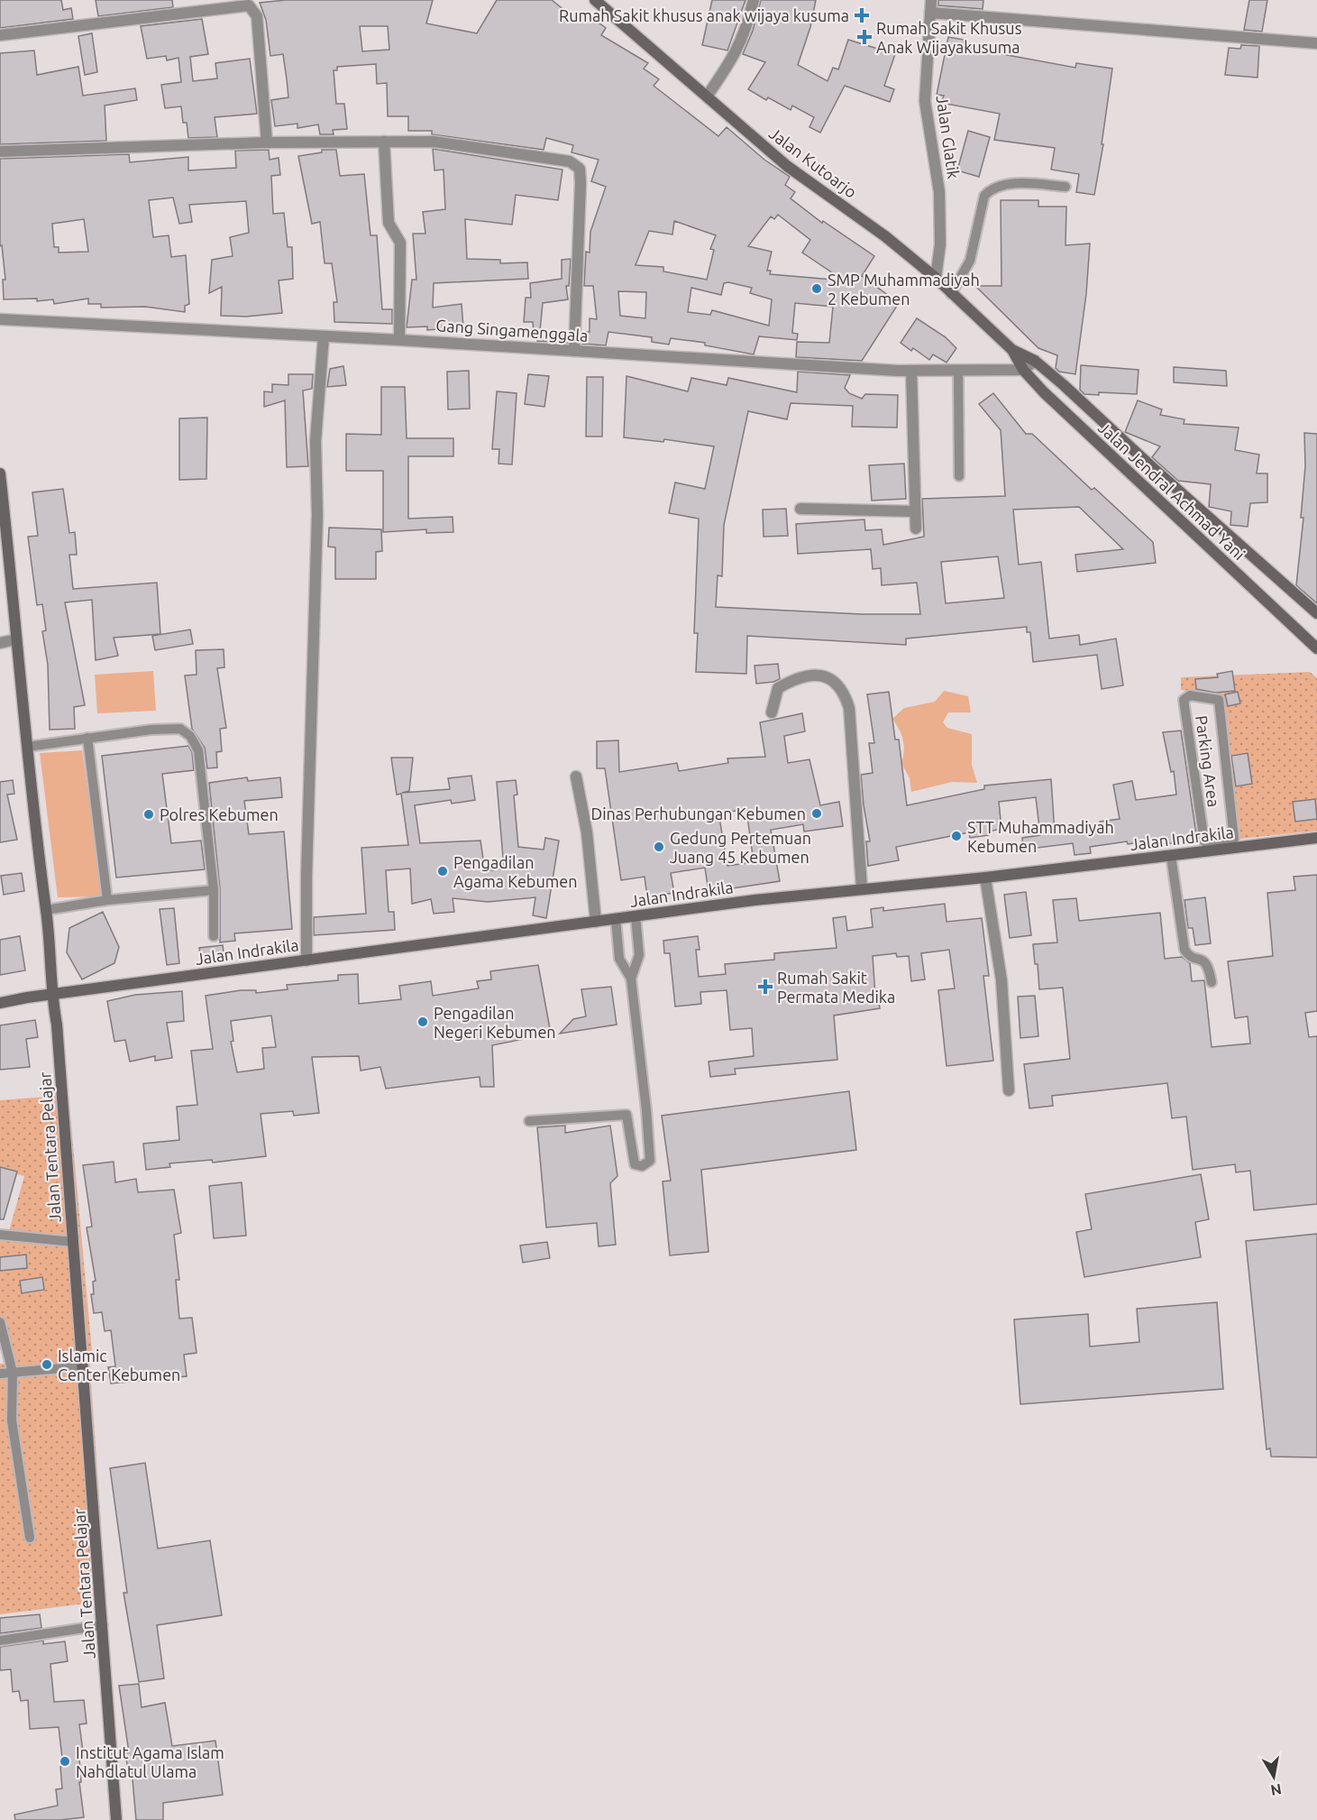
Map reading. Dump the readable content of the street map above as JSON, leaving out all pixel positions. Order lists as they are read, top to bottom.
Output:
{
  "streets": {
    "main road": [
      "Jalan Kutoarjo",
      "Jalan Jendral Achmad Yani",
      "Jalan Indrakila",
      "Jalan Tentara Pelajar"
    ],
    "street": ["Jalan Glatik", "Gang Singamenggala"],
    "lane": ["Parking Area"]
  },
  "crossings": [
    ["Jalan Glatik", "Jalan Kutoarjo"],
    ["Jalan Kutoarjo", "Jalan Jendral Achmad Yani"],
    ["Gang Singamenggala", "Jalan Jendral Achmad Yani"],
    ["Parking Area", "Jalan Indrakila"],
    ["Jalan Indrakila", "Jalan Tentara Pelajar"]
  ],
  "places": {
    "health": ["Rumah Sakit khusus anak wijaya kusuma", "Rumah Sakit Khusus Anak Wijayakusuma", "Rumah Sakit Permata Medika"],
    "other": [
      "SMP Muhammadiyah 2 Kebumen",
      "Dinas Perhubungan Kebumen",
      "Polres Kebumen",
      "STT Muhammadiyah Kebumen",
      "Gedung Pertemuan Juang 45 Kebumen",
      "Pengadilan Agama Kebumen",
      "Pengadilan Negeri Kebumen",
      "Islamic Center Kebumen",
      "Institut Agama Islam Nahdlatul Ulama"
    ]
  },
  "north": "bottom"
}
